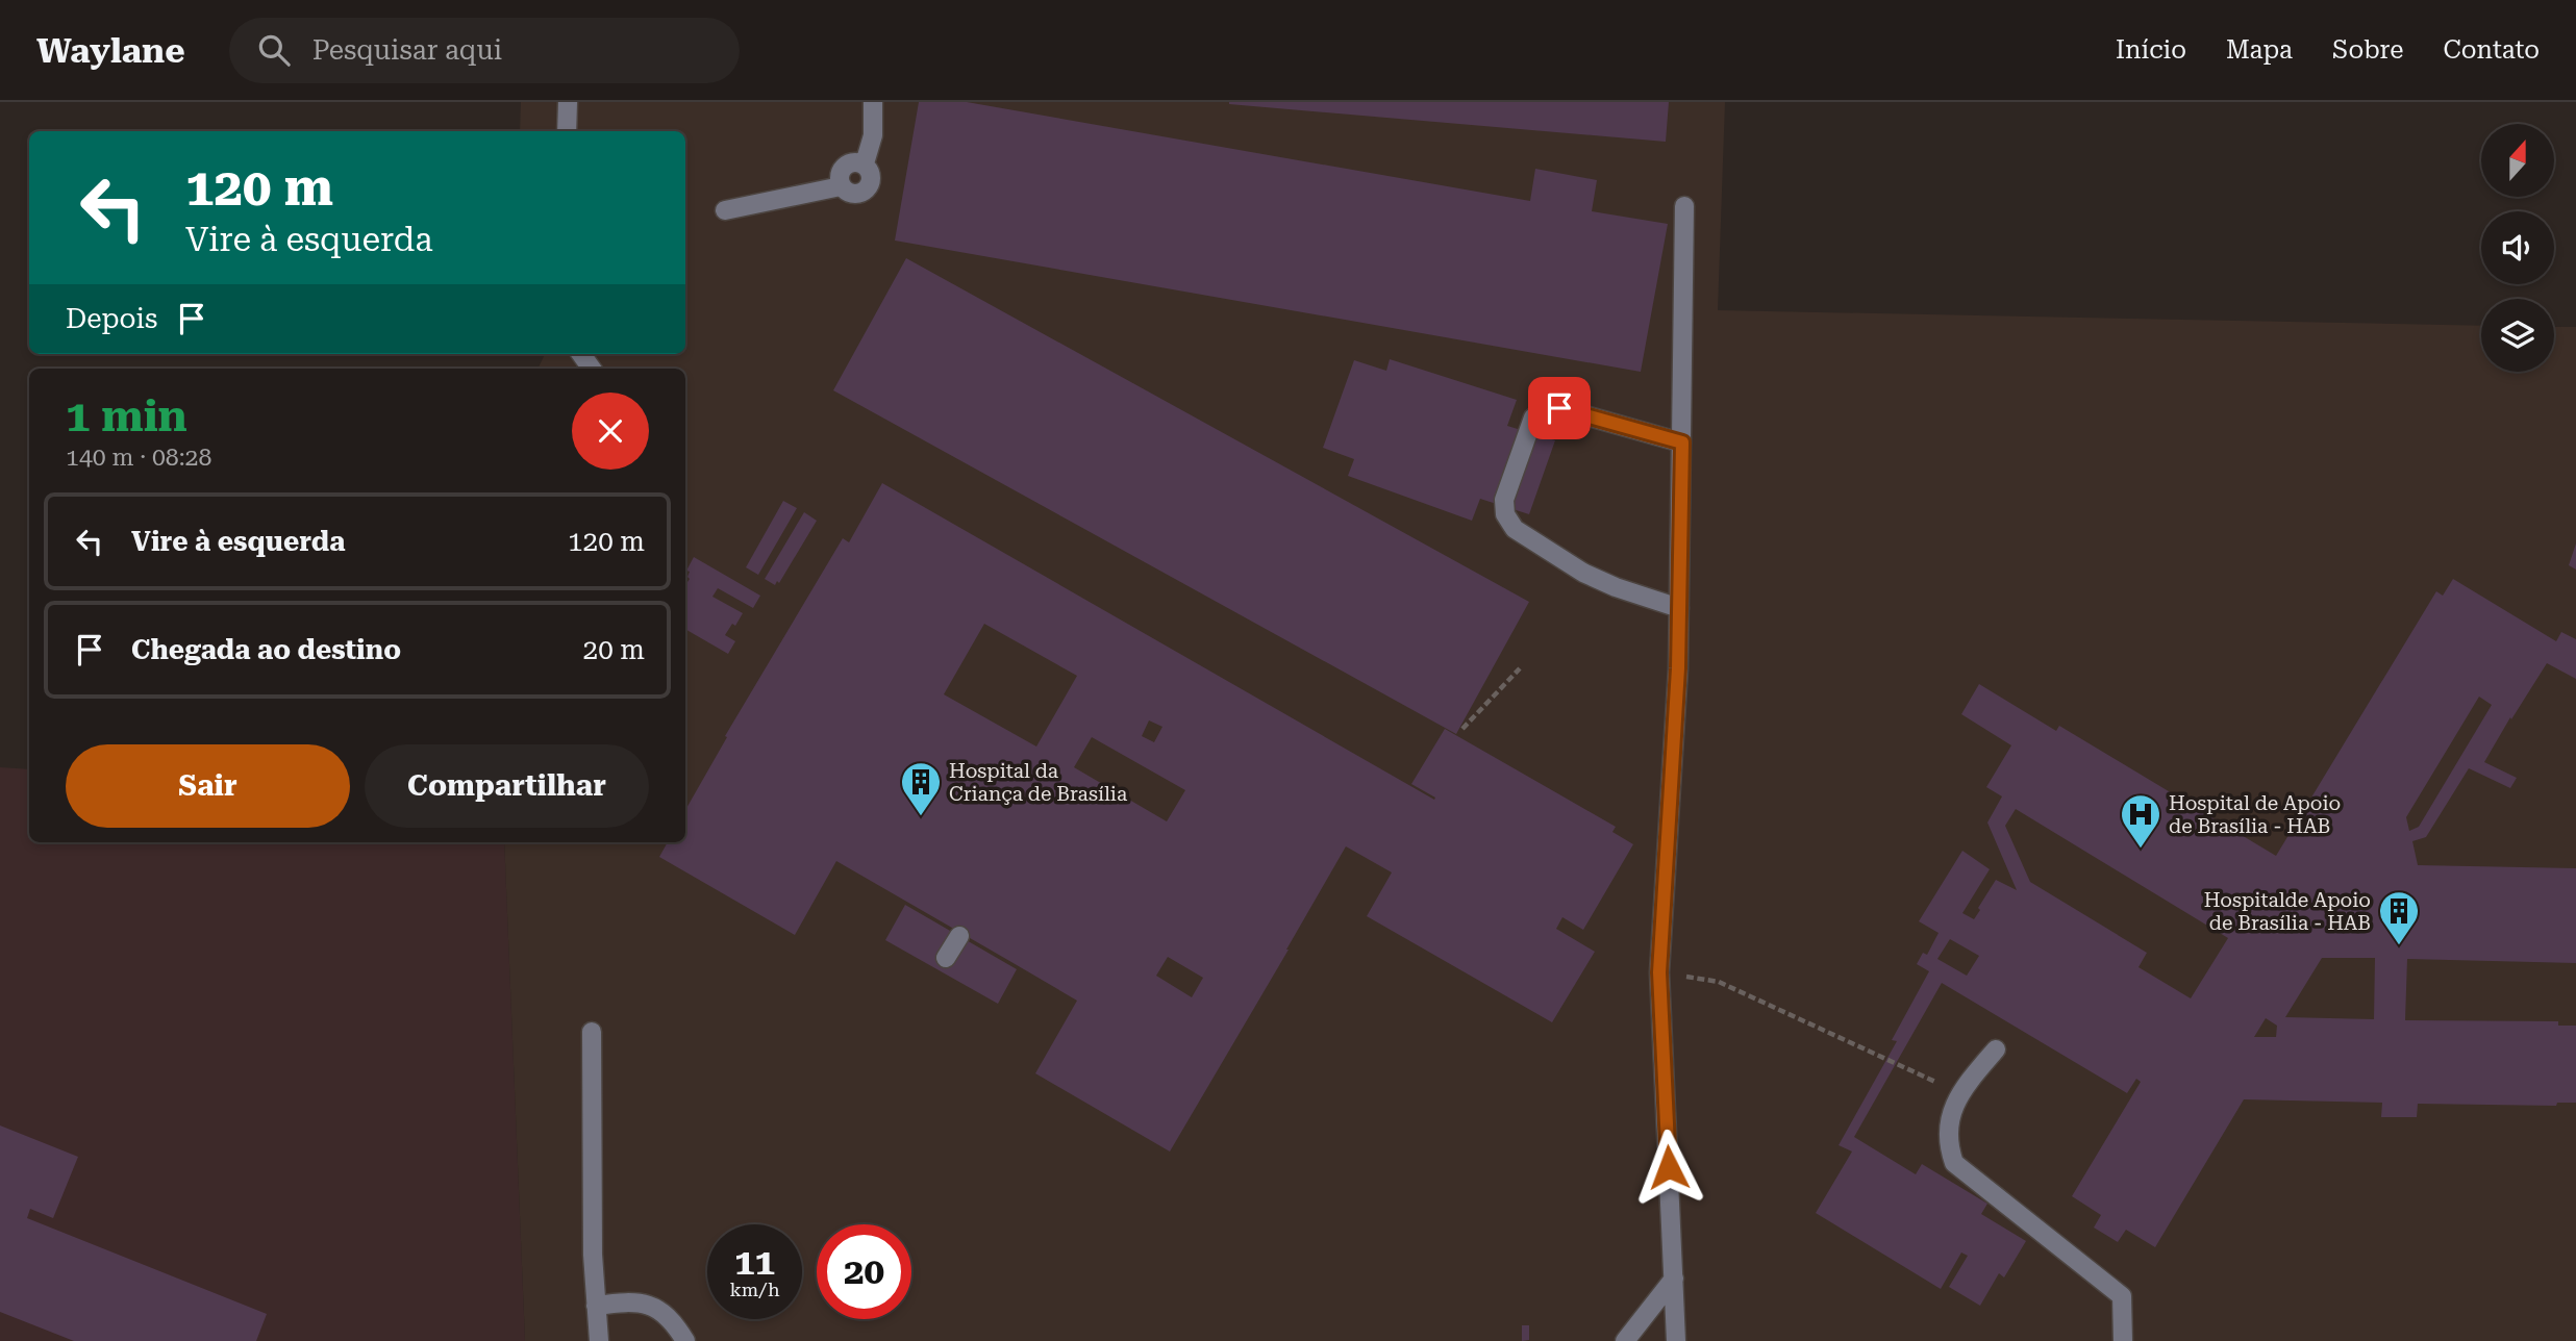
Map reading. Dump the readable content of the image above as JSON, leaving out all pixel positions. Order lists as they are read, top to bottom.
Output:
{
  "places": {
    "building": ["Hospital da Criança de Brasília", "Hospitalde Apoio de Brasília - HAB"],
    "hospital": ["Hospital de Apoio de Brasília - HAB"]
  },
  "north": "top",
  "page": {
    "header": "Waylane",
    "search": "Pesquisar aqui",
    "nav": [
      "Início",
      "Mapa",
      "Sobre",
      "Contato"
    ],
    "turn": ["120 m", "Vire à esquerda"],
    "then": "Depois",
    "heading": ["1 min", "140 m · 08:28"],
    "list": [
      {
        "name": "Vire à esquerda",
        "value": "120 m"
      },
      {
        "name": "Chegada ao destino",
        "value": "20 m"
      }
    ],
    "buttons": ["Sair", "Compartilhar"],
    "speed": "11 km/h",
    "limit": "20"
  }
}
